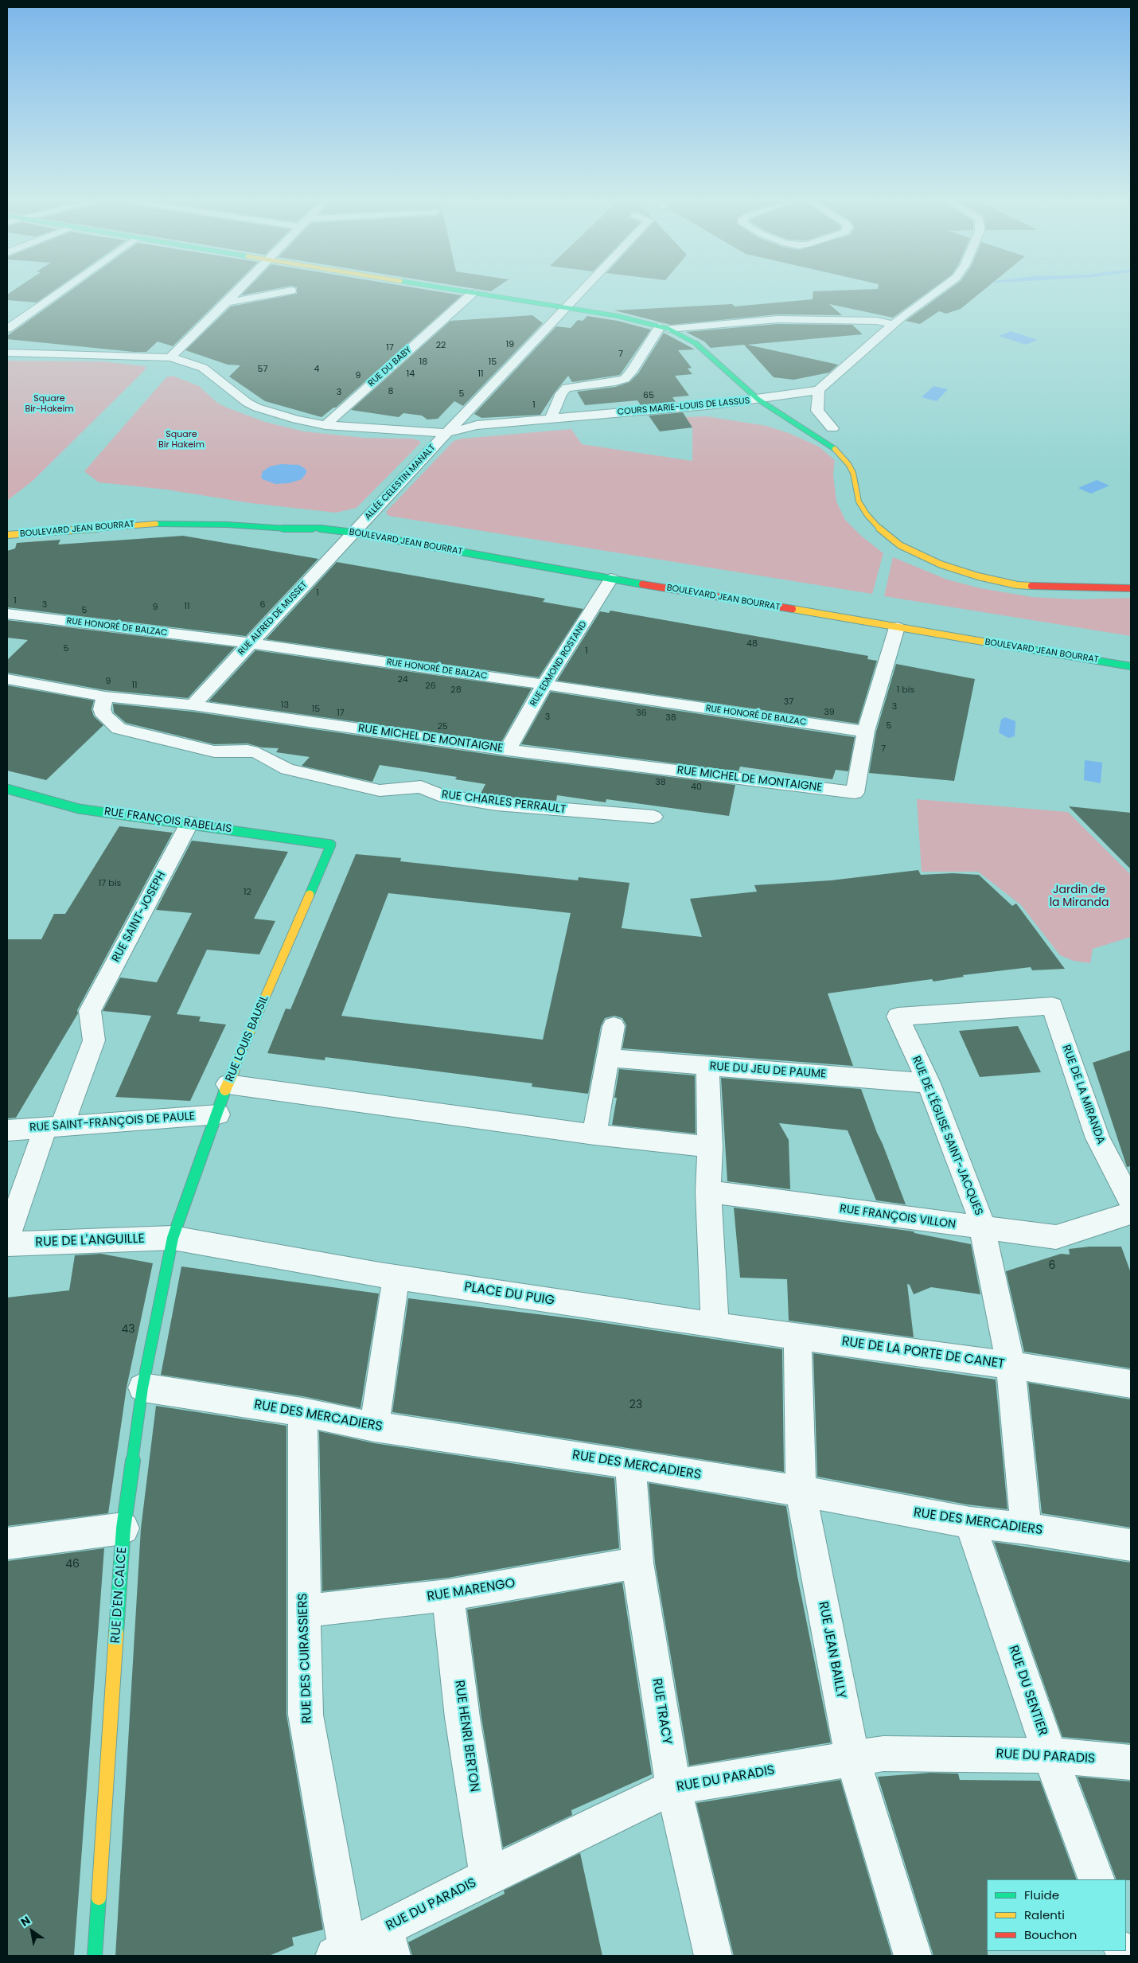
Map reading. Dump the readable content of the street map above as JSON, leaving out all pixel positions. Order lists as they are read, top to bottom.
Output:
{
  "streets": {
    "street": [
      "RUE DU BABY",
      "COURS MARIE-LOUIS DE LASSUS",
      "ALLÉE CELESTIN MANALT",
      "BOULEVARD JEAN BOURRAT",
      "RUE ALFRED DE MUSSET",
      "RUE HONORÉ DE BALZAC",
      "RUE EDMOND ROSTAND",
      "RUE MICHEL DE MONTAIGNE",
      "RUE CHARLES PERRAULT",
      "RUE FRANÇOIS RABELAIS",
      "RUE SAINT-JOSEPH",
      "RUE LOUIS BAUSIL",
      "RUE DU JEU DE PAUME",
      "RUE DE LA MIRANDA",
      "RUE SAINT-FRANÇOIS DE PAULE",
      "RUE DE L'ÉGLISE SAINT-JACQUES",
      "RUE FRANÇOIS VILLON",
      "RUE DE L'ANGUILLE",
      "PLACE DU PUIG",
      "RUE DE LA PORTE DE CANET",
      "RUE DES MERCADIERS",
      "RUE MARENGO",
      "RUE D'EN CALCE",
      "RUE JEAN BAILLY",
      "RUE DES CUIRASSIERS",
      "RUE DU SENTIER",
      "RUE TRACY",
      "RUE HENRI BERTON",
      "RUE DU PARADIS"
    ]
  },
  "crossings": [
    ["RUE DU BABY", "COURS MARIE-LOUIS DE LASSUS"],
    ["COURS MARIE-LOUIS DE LASSUS", "ALLÉE CELESTIN MANALT"],
    ["ALLÉE CELESTIN MANALT", "BOULEVARD JEAN BOURRAT"],
    ["ALLÉE CELESTIN MANALT", "RUE ALFRED DE MUSSET"],
    ["BOULEVARD JEAN BOURRAT", "RUE ALFRED DE MUSSET"],
    ["BOULEVARD JEAN BOURRAT", "RUE EDMOND ROSTAND"],
    ["RUE ALFRED DE MUSSET", "RUE HONORÉ DE BALZAC"],
    ["RUE ALFRED DE MUSSET", "RUE MICHEL DE MONTAIGNE"],
    ["RUE HONORÉ DE BALZAC", "RUE EDMOND ROSTAND"],
    ["RUE HONORÉ DE BALZAC", "RUE MICHEL DE MONTAIGNE"],
    ["RUE EDMOND ROSTAND", "RUE MICHEL DE MONTAIGNE"],
    ["RUE MICHEL DE MONTAIGNE", "RUE CHARLES PERRAULT"],
    ["RUE FRANÇOIS RABELAIS", "RUE SAINT-JOSEPH"],
    ["RUE FRANÇOIS RABELAIS", "RUE LOUIS BAUSIL"],
    ["RUE SAINT-JOSEPH", "RUE SAINT-FRANÇOIS DE PAULE"],
    ["RUE LOUIS BAUSIL", "RUE SAINT-FRANÇOIS DE PAULE"],
    ["RUE LOUIS BAUSIL", "RUE DE L'ANGUILLE"],
    ["RUE LOUIS BAUSIL", "PLACE DU PUIG"],
    ["RUE LOUIS BAUSIL", "RUE D'EN CALCE"],
    ["RUE DU JEU DE PAUME", "RUE DE L'ÉGLISE SAINT-JACQUES"],
    ["RUE DE LA MIRANDA", "RUE DE L'ÉGLISE SAINT-JACQUES"],
    ["RUE DE L'ÉGLISE SAINT-JACQUES", "RUE FRANÇOIS VILLON"],
    ["RUE DE L'ÉGLISE SAINT-JACQUES", "RUE DE LA PORTE DE CANET"],
    ["RUE DE L'ÉGLISE SAINT-JACQUES", "RUE DES MERCADIERS"],
    ["RUE DE L'ANGUILLE", "PLACE DU PUIG"],
    ["RUE DE L'ANGUILLE", "RUE D'EN CALCE"],
    ["PLACE DU PUIG", "RUE DE LA PORTE DE CANET"],
    ["PLACE DU PUIG", "RUE D'EN CALCE"],
    ["RUE DE LA PORTE DE CANET", "RUE JEAN BAILLY"],
    ["RUE DES MERCADIERS", "RUE D'EN CALCE"],
    ["RUE DES MERCADIERS", "RUE JEAN BAILLY"],
    ["RUE DES MERCADIERS", "RUE DES CUIRASSIERS"],
    ["RUE DES MERCADIERS", "RUE DU SENTIER"],
    ["RUE DES MERCADIERS", "RUE TRACY"],
    ["RUE MARENGO", "RUE DES CUIRASSIERS"],
    ["RUE MARENGO", "RUE TRACY"],
    ["RUE MARENGO", "RUE HENRI BERTON"],
    ["RUE JEAN BAILLY", "RUE DU PARADIS"],
    ["RUE DES CUIRASSIERS", "RUE DU PARADIS"],
    ["RUE DU SENTIER", "RUE DU PARADIS"],
    ["RUE TRACY", "RUE DU PARADIS"],
    ["RUE HENRI BERTON", "RUE DU PARADIS"]
  ],
  "parks": ["Square Bir-Hakeim", "Square Bir Hakeim", "Jardin de la Miranda"],
  "house_numbers": [
    "19",
    "22",
    "17",
    "7",
    "18",
    "15",
    "57",
    "4",
    "14",
    "11",
    "9",
    "8",
    "3",
    "5",
    "65",
    "1",
    "1",
    "1",
    "3",
    "6",
    "11",
    "9",
    "5",
    "48",
    "5",
    "1",
    "24",
    "9",
    "11",
    "26",
    "28",
    "1 bis",
    "37",
    "13",
    "3",
    "15",
    "39",
    "17",
    "36",
    "3",
    "38",
    "5",
    "25",
    "7",
    "38",
    "40",
    "17 bis",
    "12",
    "6",
    "43",
    "23",
    "46"
  ],
  "legend": ["Fluide", "Ralenti", "Bouchon"],
  "north": "top left"
}
